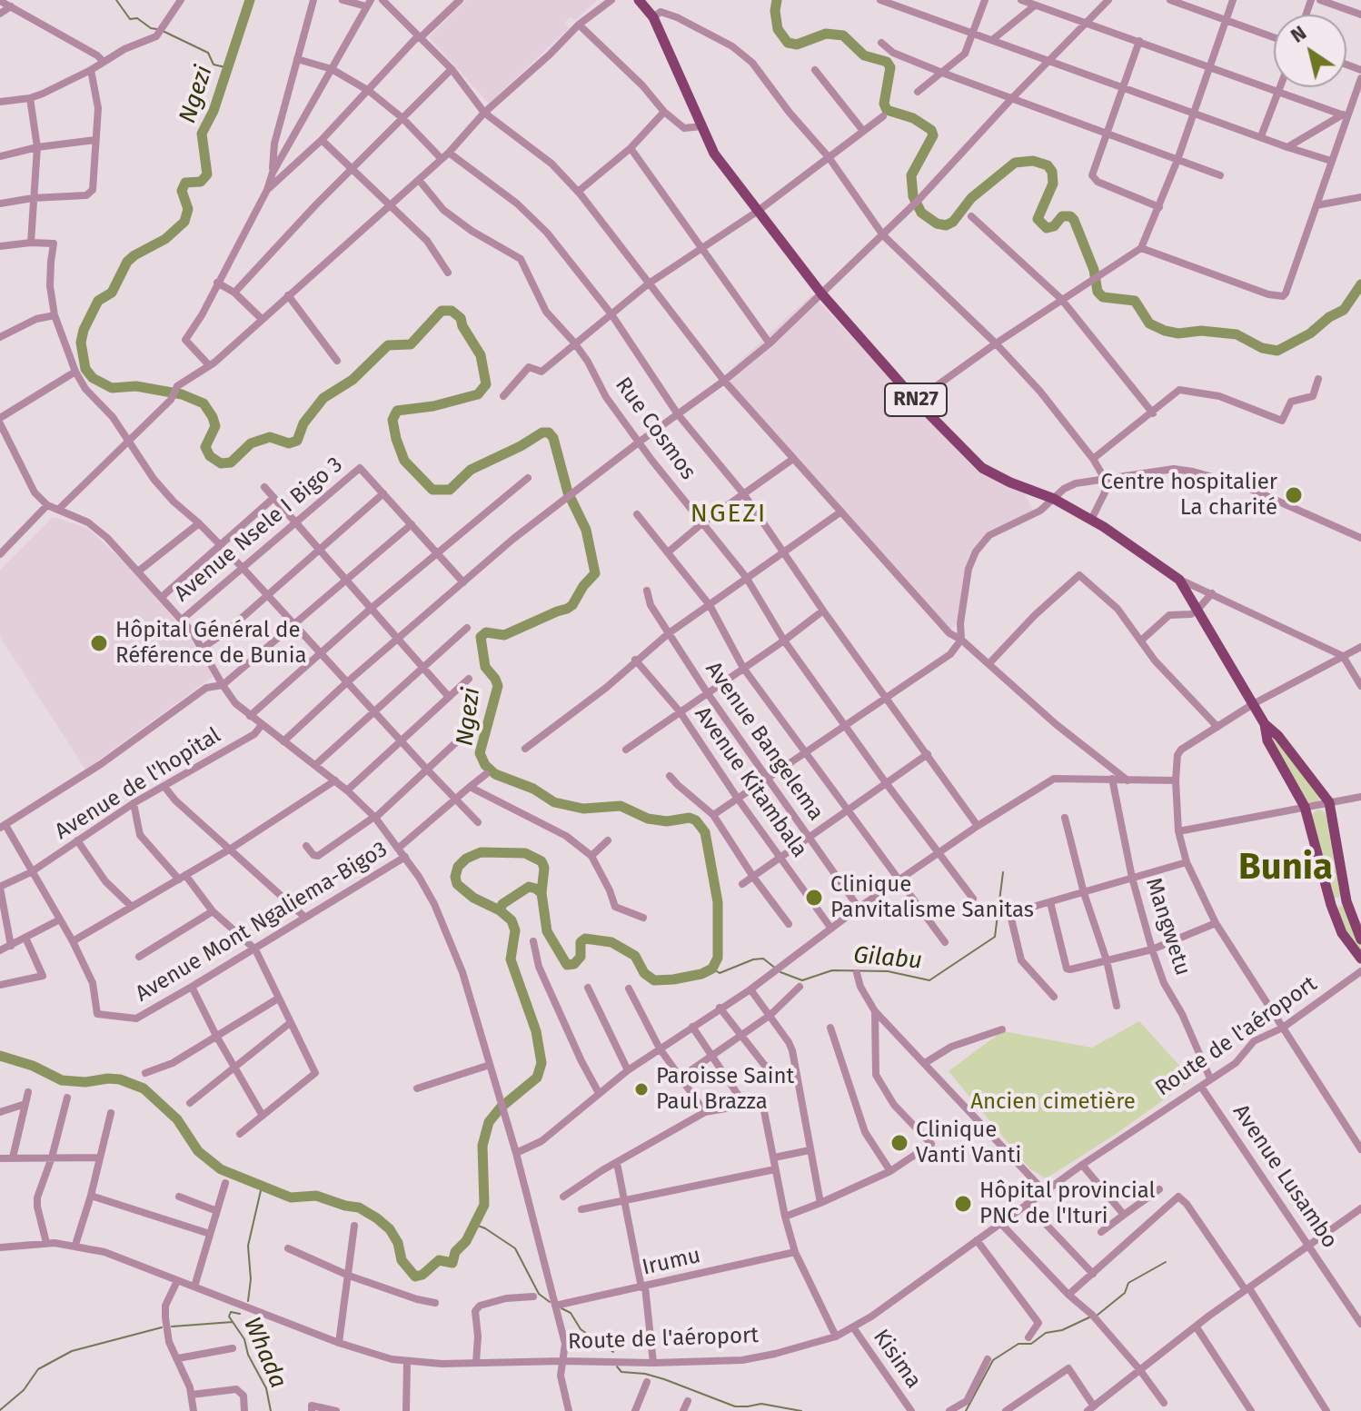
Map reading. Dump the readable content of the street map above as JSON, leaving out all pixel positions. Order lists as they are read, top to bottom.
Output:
{
  "streets": {
    "main road": ["RN27"],
    "street": [
      "Rue Cosmos",
      "Avenue Nsele I Bigo 3",
      "Avenue Bangelema",
      "Avenue Kitambala",
      "Avenue de l'hopital",
      "Avenue Mont Ngaliema-Bigo3",
      "Mangwetu",
      "Route de l'aéroport",
      "Avenue Lusambo",
      "Irumu",
      "Kisima"
    ]
  },
  "crossings": [
    ["Mangwetu", "Route de l'aéroport"],
    ["Route de l'aéroport", "Avenue Lusambo"],
    ["Route de l'aéroport", "Kisima"]
  ],
  "districts": ["NGEZI", "Bunia"],
  "water": ["Ngezi", "Gilabu", "Whada"],
  "parks": ["Ancien cimetière"],
  "places": [
    "Centre hospitalier La charité",
    "Hôpital Général de Référence de Bunia",
    "Clinique Panvitalisme Sanitas",
    "Paroisse Saint Paul Brazza",
    "Clinique Vanti Vanti",
    "Hôpital provincial PNC de l'Ituri"
  ],
  "north": "top left"
}
